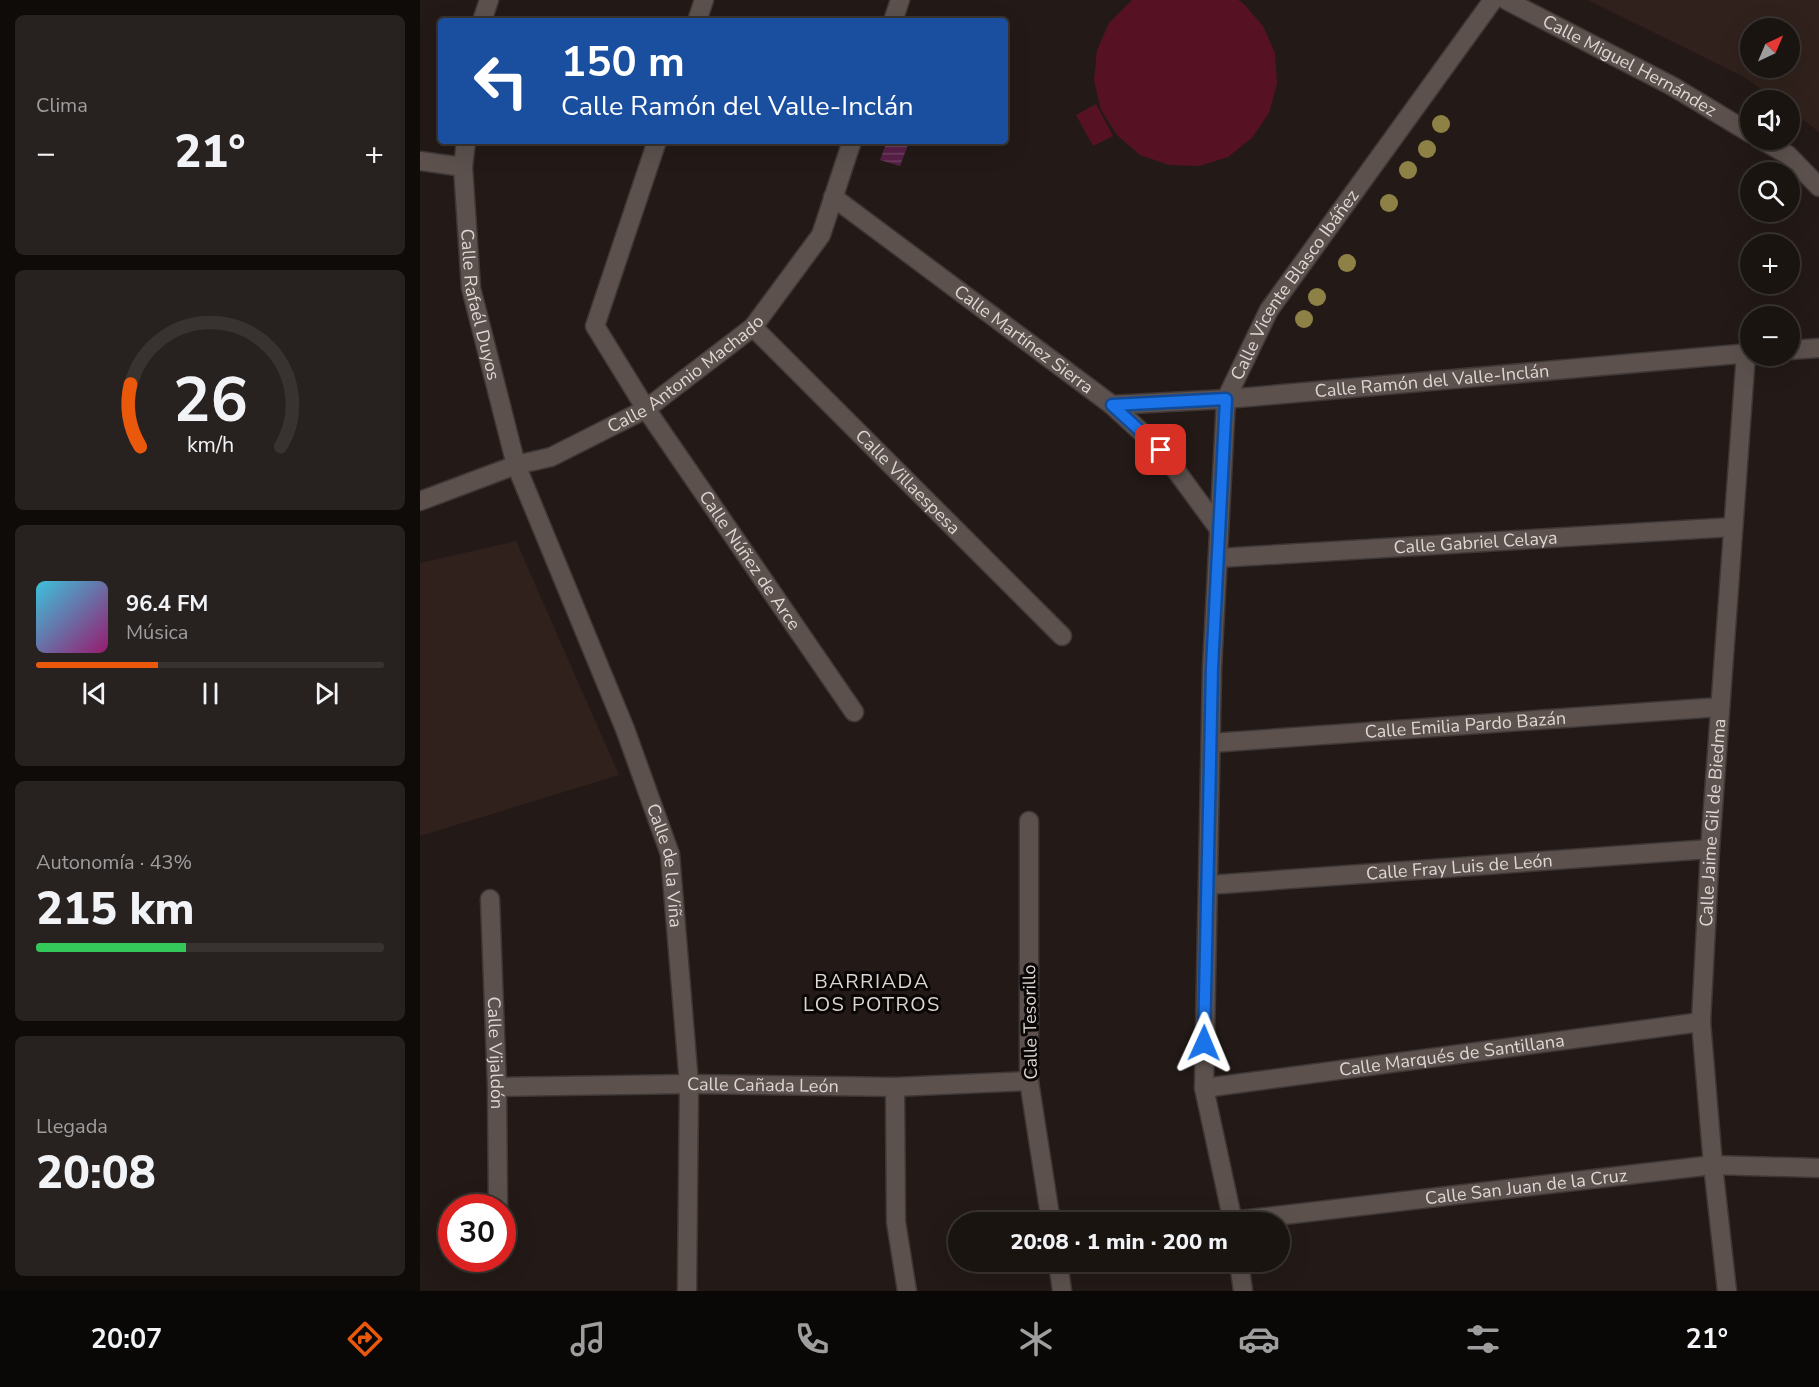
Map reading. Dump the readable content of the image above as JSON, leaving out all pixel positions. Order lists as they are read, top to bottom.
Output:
{
  "streets": {
    "street": [
      "Calle Miguel Hernández",
      "Calle Vicente Blasco Ibáñez",
      "Calle Rafaél Duyos",
      "Calle Martínez Sierra",
      "Calle Antonio Machado",
      "Calle Ramón del Valle-Inclán",
      "Calle Villaespesa",
      "Calle Gabriel Celaya",
      "Calle Núñez de Arce",
      "Calle Emilia Pardo Bazán",
      "Calle Jaime Gil de Biedma",
      "Calle de la Viña",
      "Calle Fray Luis de León",
      "Calle Tesorillo",
      "Calle Vijaldón",
      "Calle Marqués de Santillana",
      "Calle Cañada León",
      "Calle San Juan de la Cruz"
    ]
  },
  "crossings": [
    ["Calle Vicente Blasco Ibáñez", "Calle Martínez Sierra"],
    ["Calle Vicente Blasco Ibáñez", "Calle Ramón del Valle-Inclán"],
    ["Calle Vicente Blasco Ibáñez", "Calle Gabriel Celaya"],
    ["Calle Vicente Blasco Ibáñez", "Calle Emilia Pardo Bazán"],
    ["Calle Vicente Blasco Ibáñez", "Calle Fray Luis de León"],
    ["Calle Vicente Blasco Ibáñez", "Calle Marqués de Santillana"],
    ["Calle Rafaél Duyos", "Calle Antonio Machado"],
    ["Calle Rafaél Duyos", "Calle de la Viña"],
    ["Calle Martínez Sierra", "Calle Antonio Machado"],
    ["Calle Martínez Sierra", "Calle Ramón del Valle-Inclán"],
    ["Calle Antonio Machado", "Calle Villaespesa"],
    ["Calle Antonio Machado", "Calle Núñez de Arce"],
    ["Calle Antonio Machado", "Calle de la Viña"],
    ["Calle Gabriel Celaya", "Calle Jaime Gil de Biedma"],
    ["Calle Emilia Pardo Bazán", "Calle Jaime Gil de Biedma"],
    ["Calle Jaime Gil de Biedma", "Calle Fray Luis de León"],
    ["Calle Jaime Gil de Biedma", "Calle Marqués de Santillana"],
    ["Calle Jaime Gil de Biedma", "Calle San Juan de la Cruz"],
    ["Calle de la Viña", "Calle Cañada León"],
    ["Calle Tesorillo", "Calle Cañada León"],
    ["Calle Vijaldón", "Calle Cañada León"]
  ],
  "districts": ["BARRIADA LOS POTROS"],
  "north": "top right",
  "page": {
    "tile": [
      "Clima",
      ["Autonomía · 43%", "215 km"],
      ["Llegada", "20:08"]
    ],
    "map_buttons": ["+", "−"],
    "turn": ["150 m", "Calle Ramón del Valle-Inclán"],
    "heat": ["−", "21°", "+"],
    "song": ["96.4 FM", "Música"],
    "limit": "30",
    "trip": "20:08 · 1 min · 200 m",
    "tabs": ["20:07", "21°"],
    "gauge": ["26", "km/h"]
  }
}
